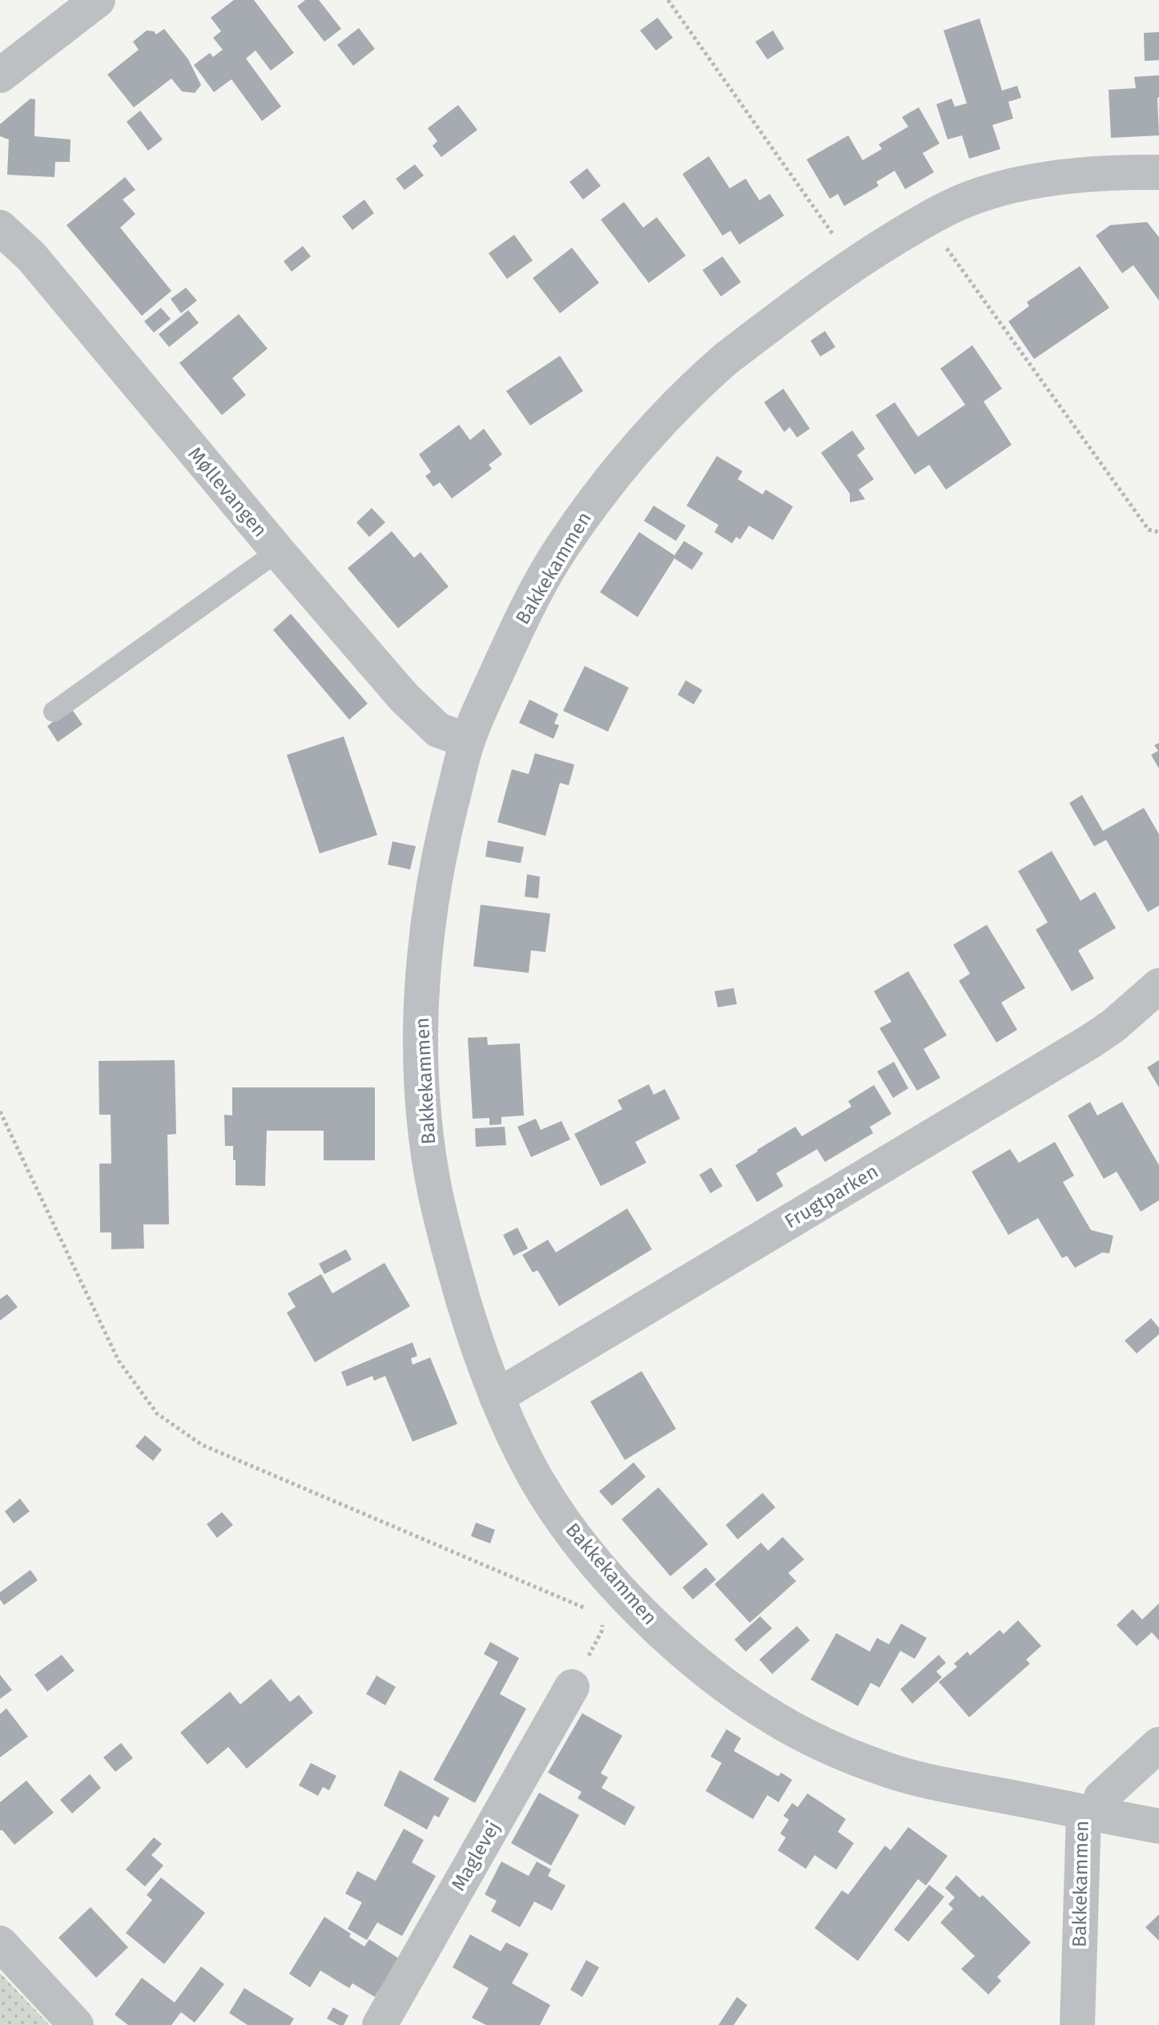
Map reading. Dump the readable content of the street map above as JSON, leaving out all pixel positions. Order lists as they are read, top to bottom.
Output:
{
  "streets": {
    "street": [
      "Møllevangen",
      "Bakkekammen",
      "Frugtparken",
      "Maglevej"
    ]
  },
  "crossings": [
    ["Møllevangen", "Bakkekammen"],
    ["Bakkekammen", "Frugtparken"]
  ]
}
